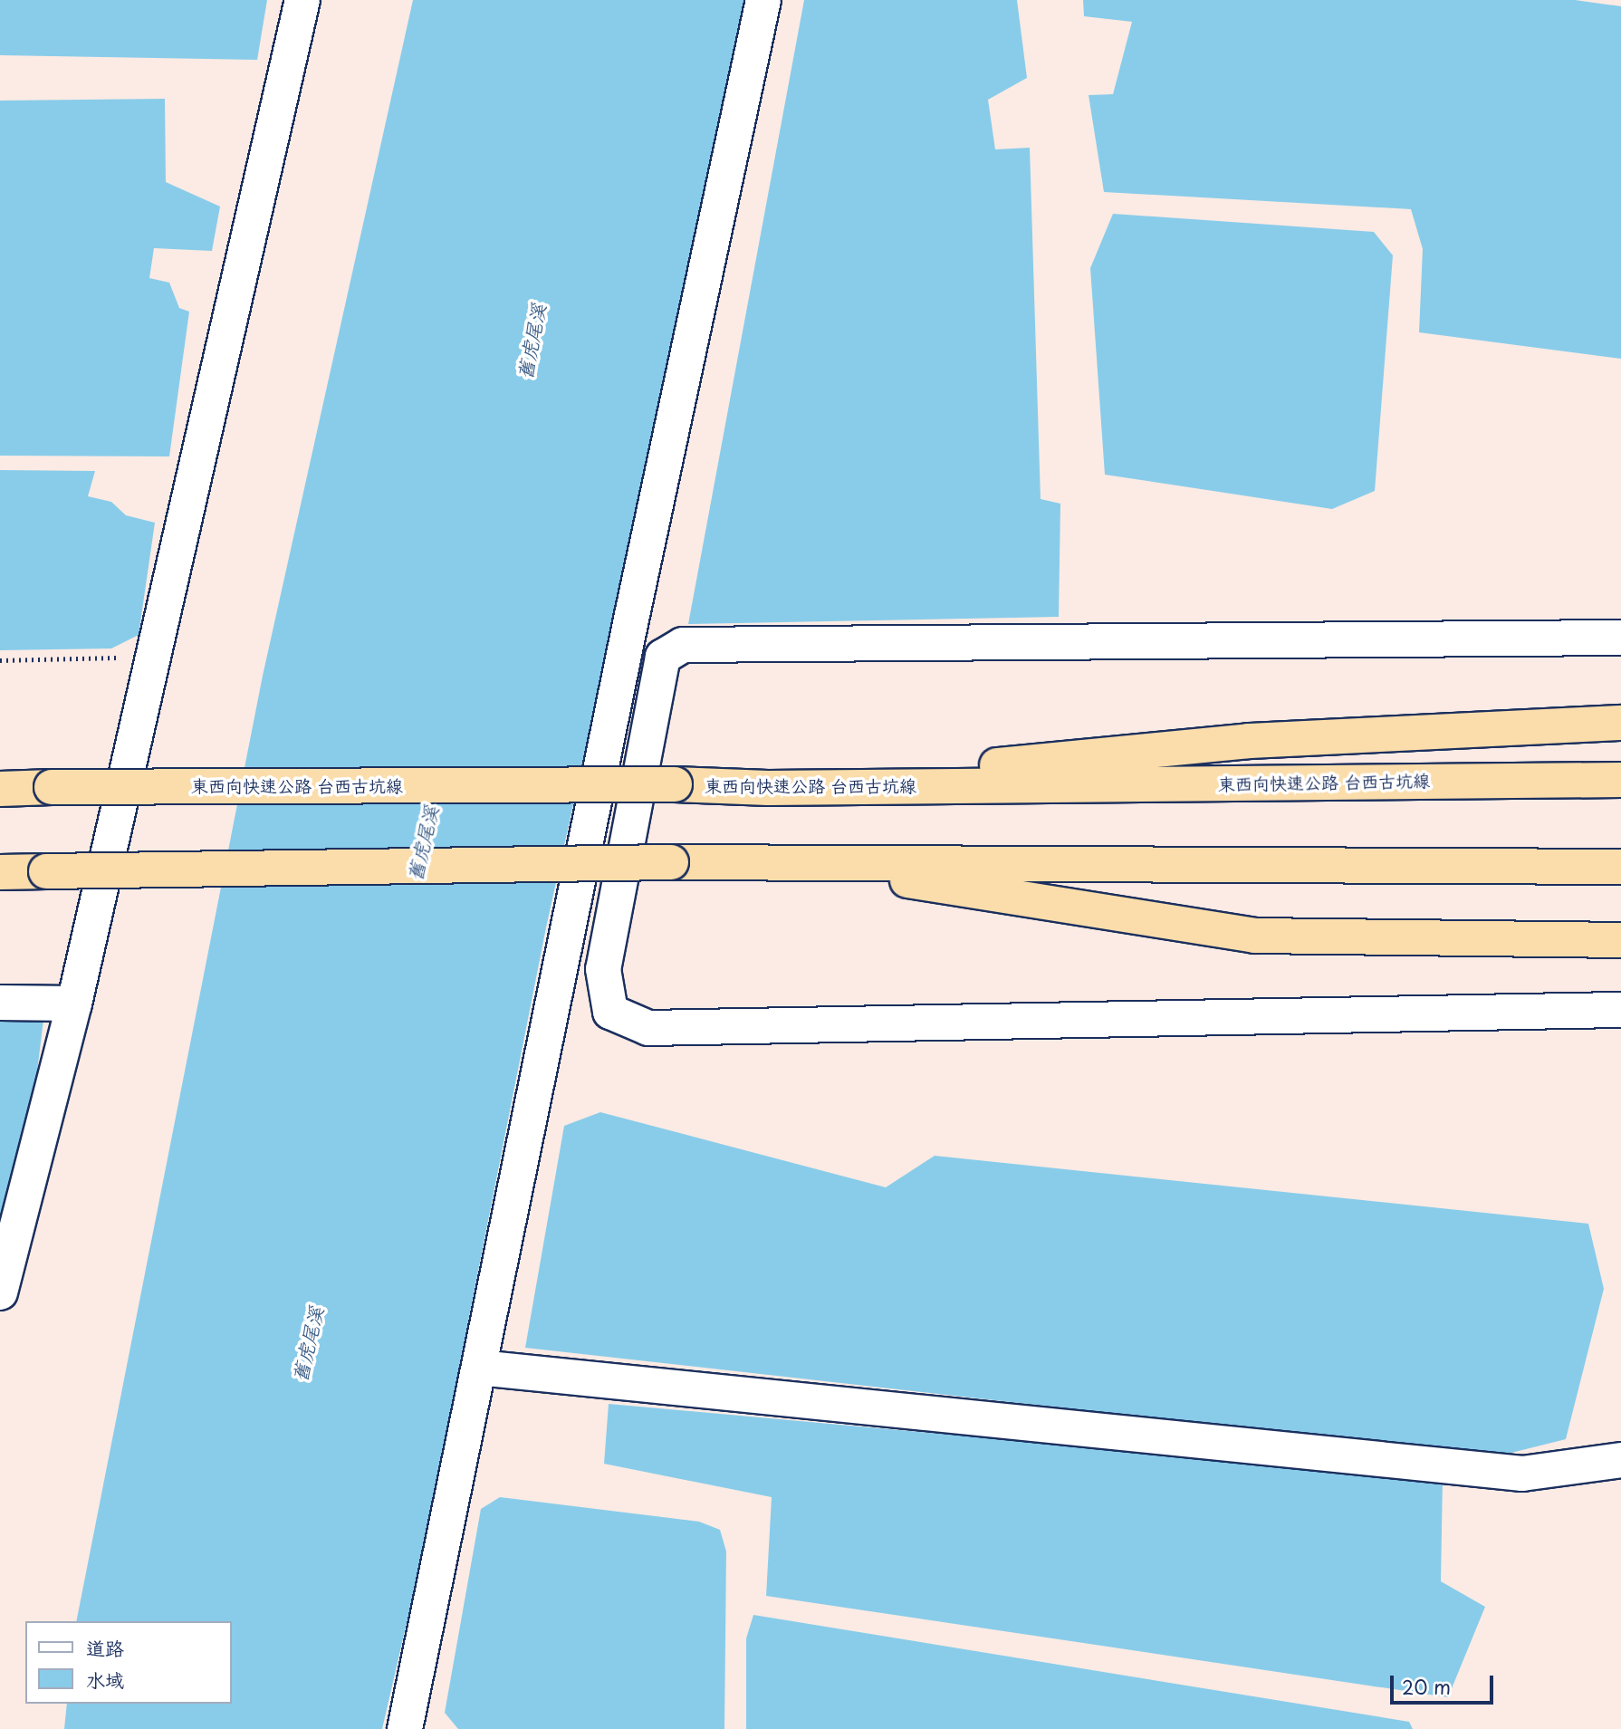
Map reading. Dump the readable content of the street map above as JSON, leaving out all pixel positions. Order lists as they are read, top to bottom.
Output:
{
  "streets": {
    "highway": ["東西向快速公路 台西古坑線"]
  },
  "water": ["舊虎尾溪"],
  "legend": ["道路", "水域"],
  "scale_bar": "20 m"
}
